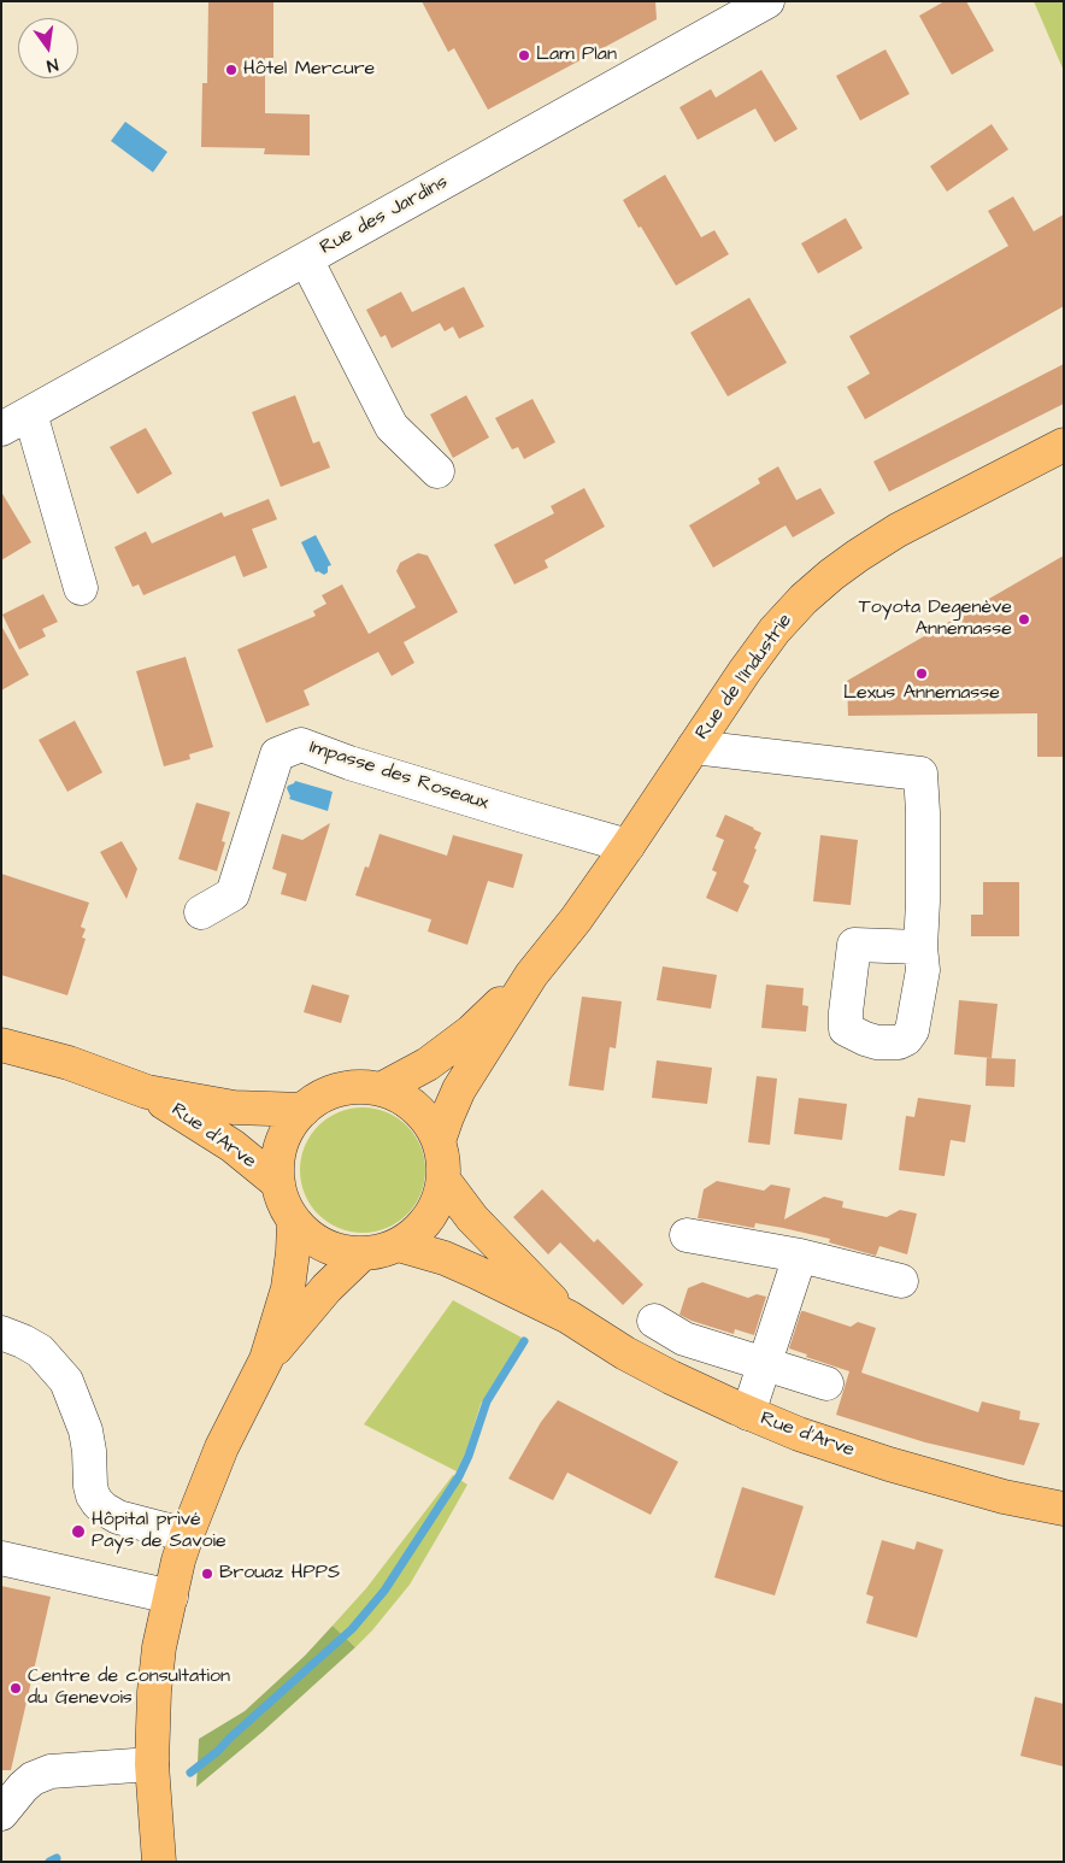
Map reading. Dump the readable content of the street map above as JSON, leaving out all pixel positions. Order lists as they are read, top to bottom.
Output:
{
  "streets": {
    "main road": ["Rue de l'Industrie", "Rue d'Arve"],
    "street": ["Rue des Jardins", "Impasse des Roseaux"]
  },
  "crossings": [
    ["Rue de l'Industrie", "Impasse des Roseaux"],
    ["Rue de l'Industrie", "Rue d'Arve"]
  ],
  "places": [
    "Lam Plan",
    "Hôtel Mercure",
    "Toyota Degenève Annemasse",
    "Lexus Annemasse",
    "Hôpital privé Pays de Savoie",
    "Brouaz HPPS",
    "Centre de consultation du Genevois"
  ],
  "north": "bottom"
}
